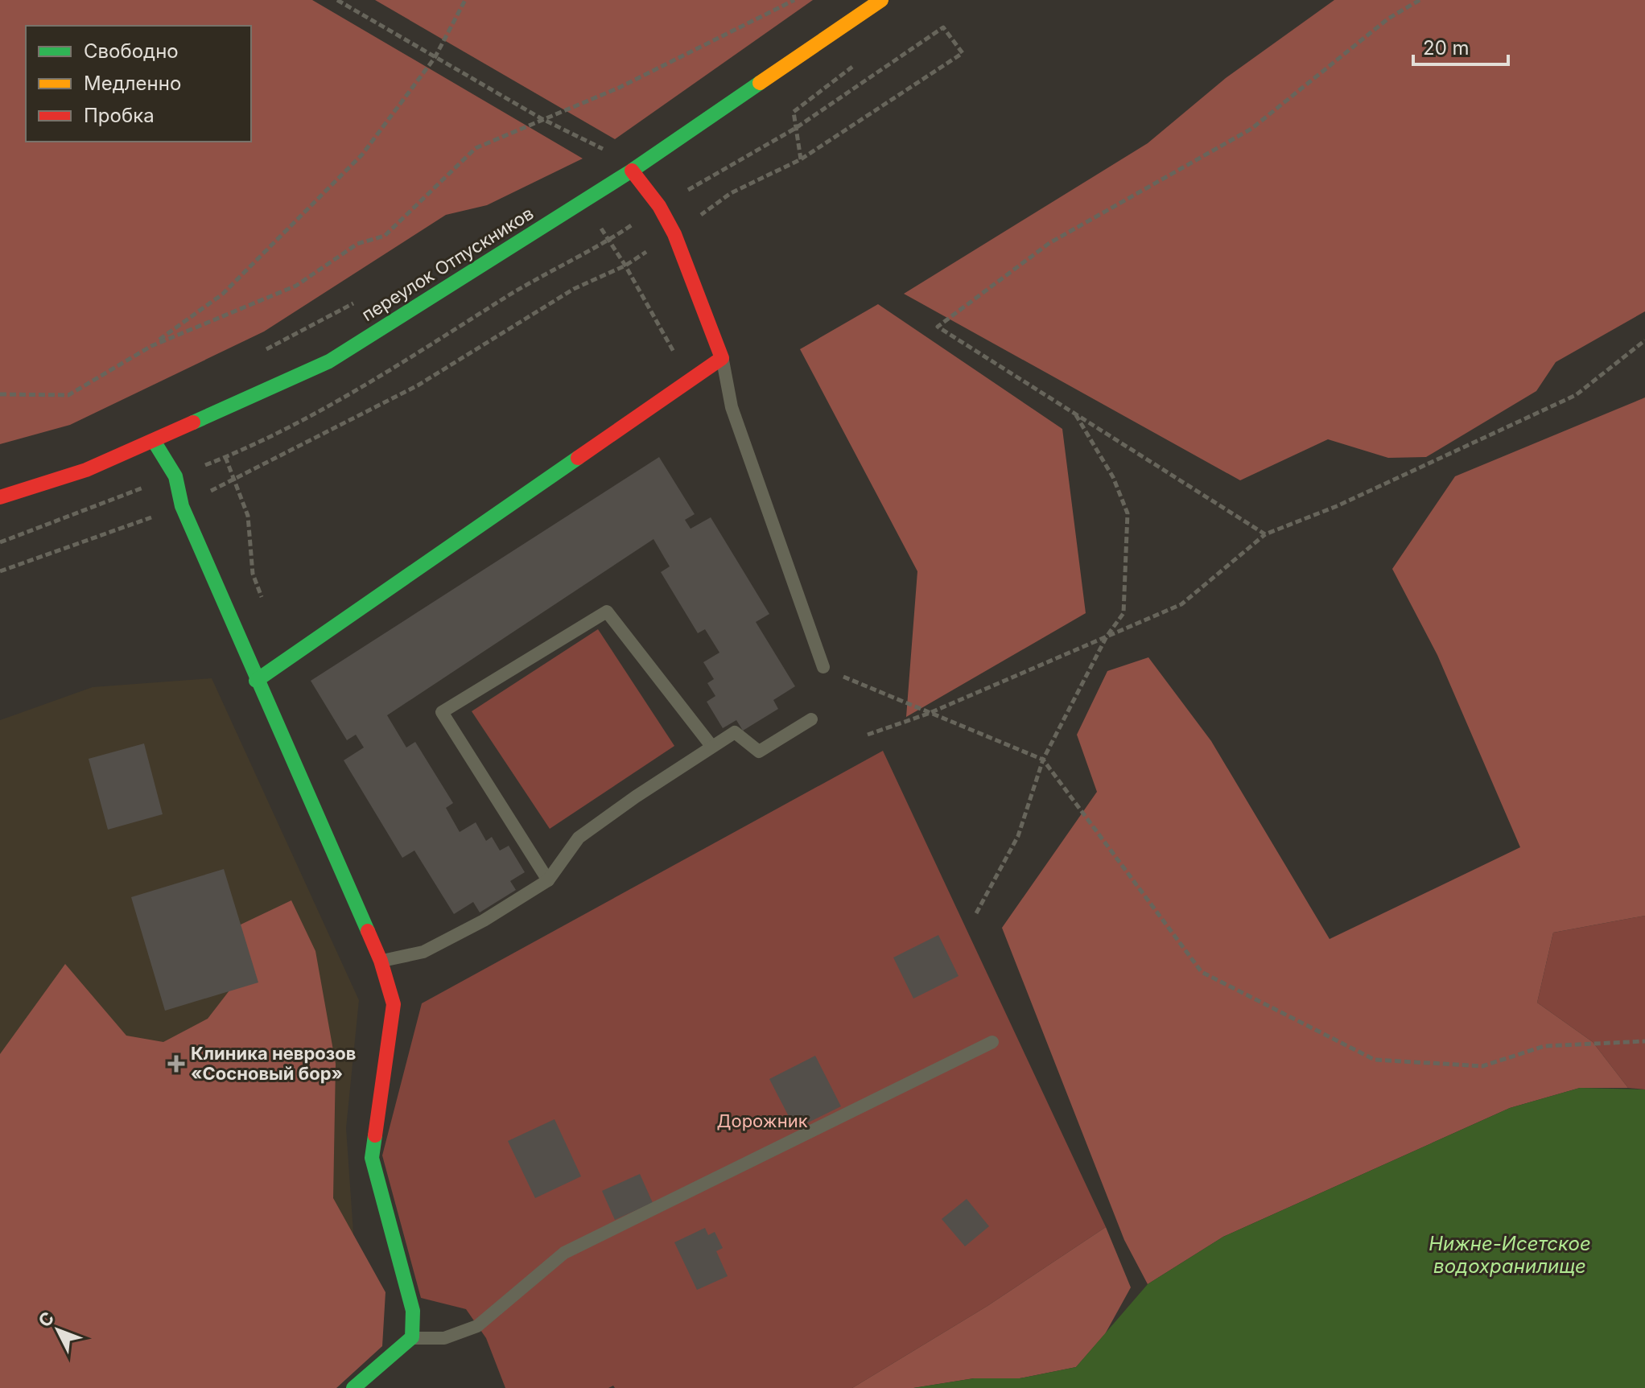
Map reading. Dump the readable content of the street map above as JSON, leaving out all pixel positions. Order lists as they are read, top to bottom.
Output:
{
  "streets": {
    "street": ["переулок Отпускников"]
  },
  "water": ["Нижне-Исетское водохранилище"],
  "parks": ["Дорожник"],
  "places": {
    "health": ["Клиника неврозов «Сосновый бор»"]
  },
  "legend": ["Свободно", "Медленно", "Пробка"],
  "scale_bar": "20 m",
  "north": "top left"
}
